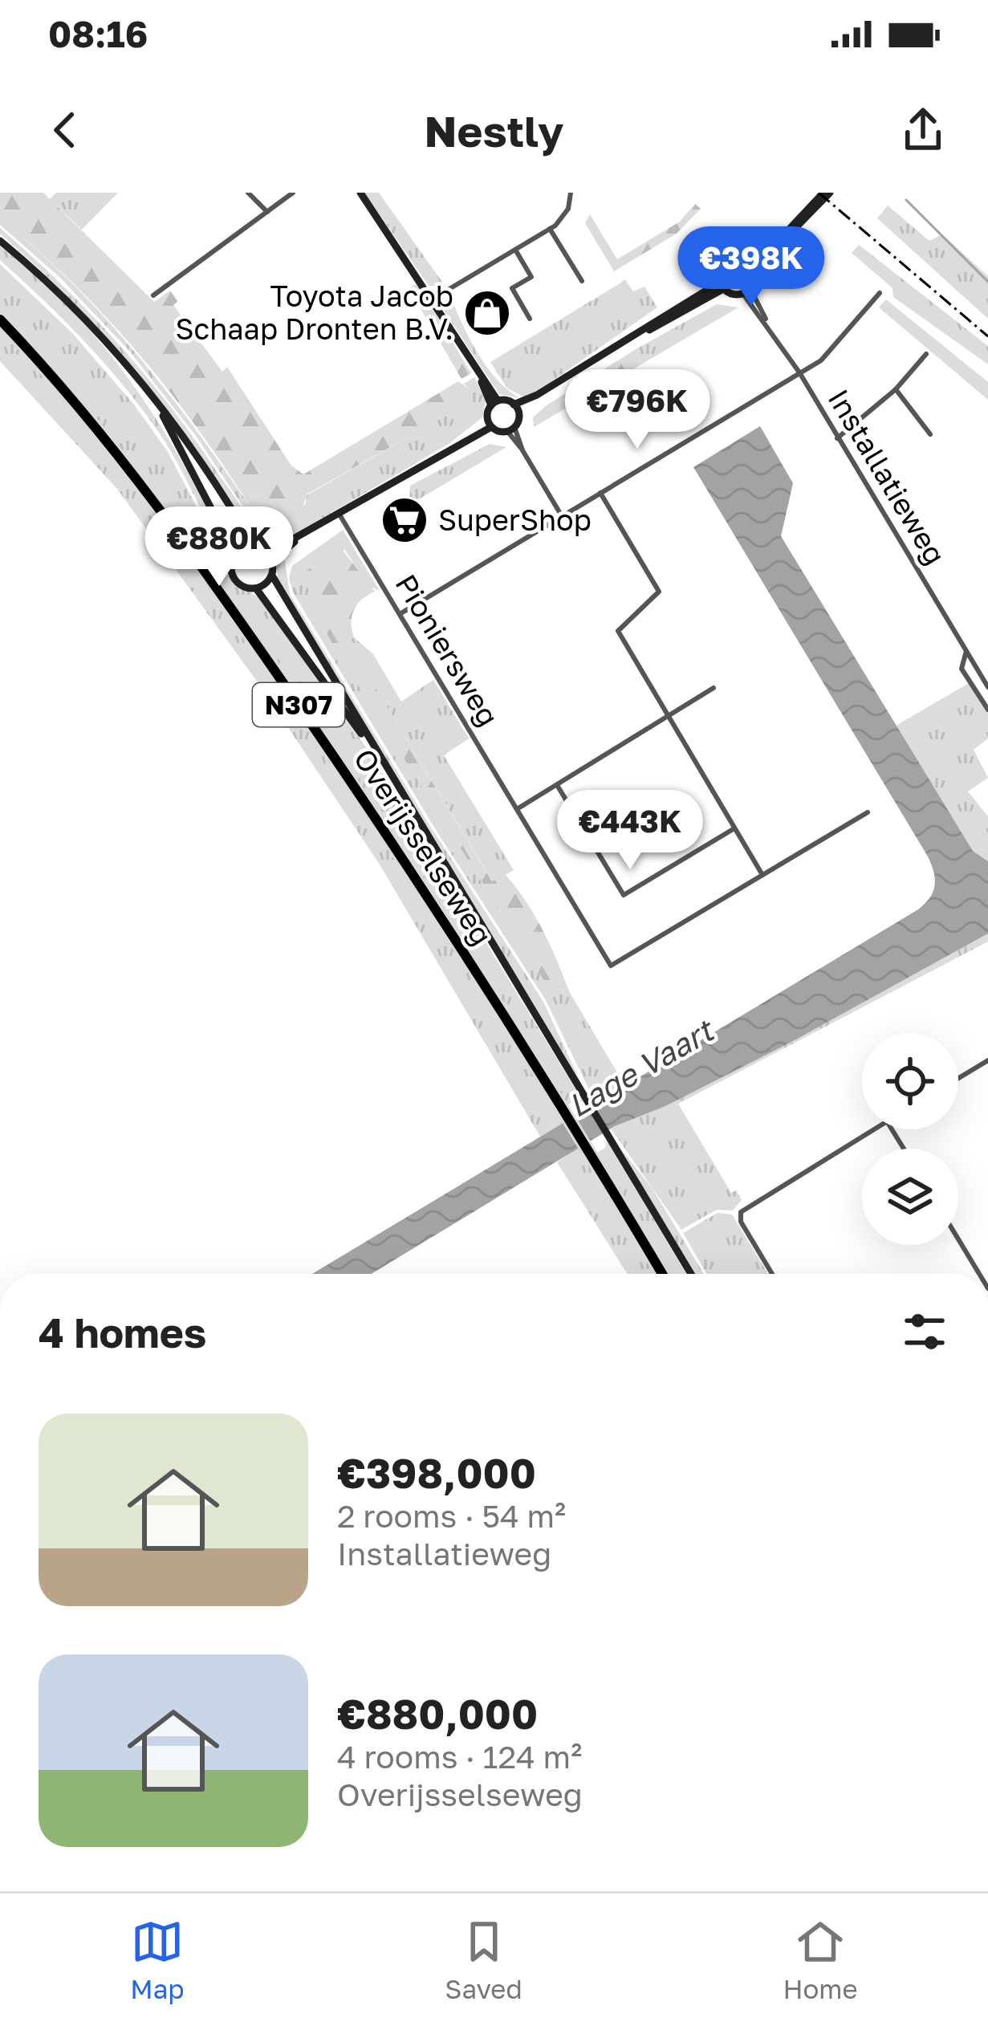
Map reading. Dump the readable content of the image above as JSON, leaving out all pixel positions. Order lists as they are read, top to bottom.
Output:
{
  "streets": {
    "highway": ["N307", "Overijsselseweg"],
    "street": ["Installatieweg", "Pioniersweg"]
  },
  "water": ["Lage Vaart"],
  "places": {
    "shop": ["Toyota Jacob Schaap Dronten B.V."],
    "supermarket": ["SuperShop"]
  },
  "page": {
    "status": "08:16",
    "header": "Nestly",
    "price": [
      "€398K",
      "€796K",
      "€880K",
      "€443K"
    ],
    "heading": "4 homes",
    "list": [
      {
        "name": "€398,000",
        "note": "2 rooms · 54 m² · Installatieweg"
      },
      {
        "name": "€880,000",
        "note": "4 rooms · 124 m² · Overijsselseweg"
      }
    ],
    "tabs": ["Map", "Saved", "Home"]
  }
}
